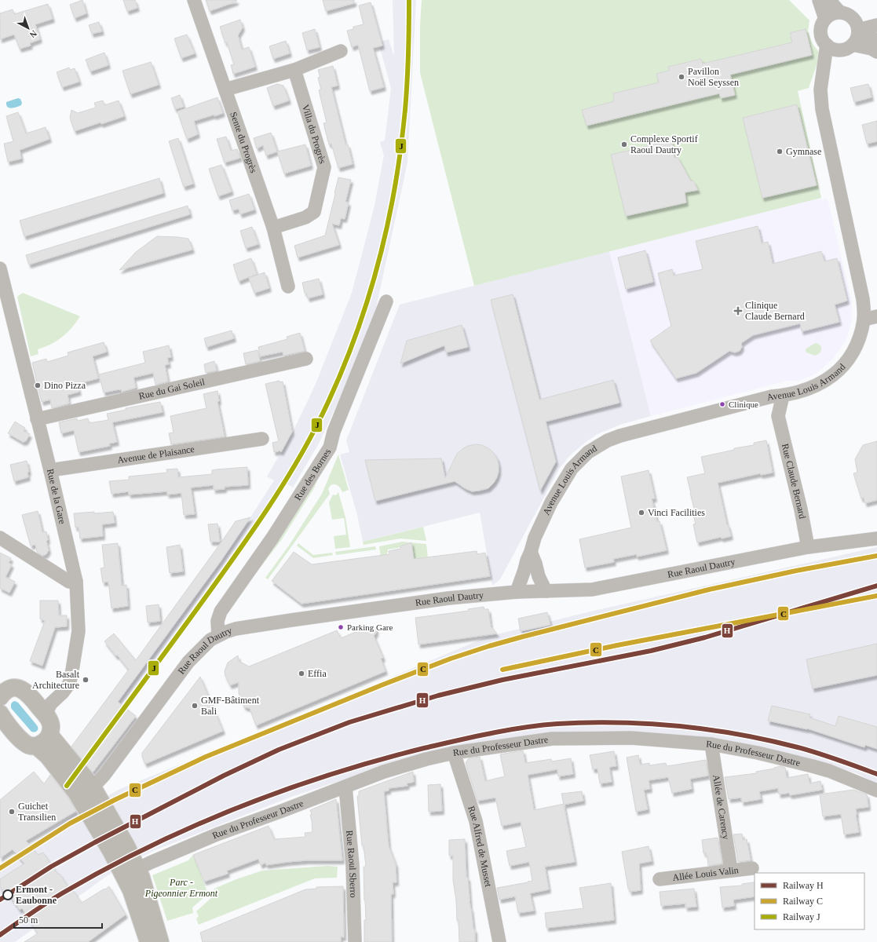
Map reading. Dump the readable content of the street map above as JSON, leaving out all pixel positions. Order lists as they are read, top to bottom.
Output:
{
  "streets": {
    "street": [
      "Villa du Progrès",
      "Sente du Progrès",
      "Avenue Louis Armand",
      "Rue du Gai Soleil",
      "Avenue de Plaisance",
      "Rue des Bornes",
      "Rue Claude Bernard",
      "Rue de la Gare",
      "Rue Raoul Dautry",
      "Rue du Professeur Dastre",
      "Allée de Carency",
      "Rue Alfred de Musset",
      "Rue Raoul Sberro",
      "Allée Louis Valin"
    ]
  },
  "crossings": [
    ["Villa du Progrès", "Sente du Progrès"],
    ["Avenue Louis Armand", "Rue Claude Bernard"],
    ["Avenue Louis Armand", "Rue Raoul Dautry"],
    ["Rue du Gai Soleil", "Rue de la Gare"],
    ["Avenue de Plaisance", "Rue de la Gare"],
    ["Rue des Bornes", "Rue Raoul Dautry"],
    ["Rue Claude Bernard", "Rue Raoul Dautry"],
    ["Rue du Professeur Dastre", "Allée de Carency"],
    ["Rue du Professeur Dastre", "Rue Alfred de Musset"],
    ["Rue du Professeur Dastre", "Rue Raoul Sberro"],
    ["Allée de Carency", "Allée Louis Valin"]
  ],
  "parks": ["Parc - Pigeonnier Ermont"],
  "places": {
    "other": [
      "Pavillon Noël Seyssen",
      "Complexe Sportif Raoul Dautry",
      "Gymnase",
      "Dino Pizza",
      "Clinique",
      "Vinci Facilities",
      "Parking Gare",
      "Effia",
      "Basalt Architecture",
      "GMF-Bâtiment Bali",
      "Guichet Transilien",
      "Ermont - Eaubonne"
    ],
    "health": ["Clinique Claude Bernard"]
  },
  "lines": ["rail line J", "rail line C", "rail line H"],
  "legend": ["Railway H", "Railway C", "Railway J"],
  "scale_bar": "50 m",
  "north": "bottom right"
}
